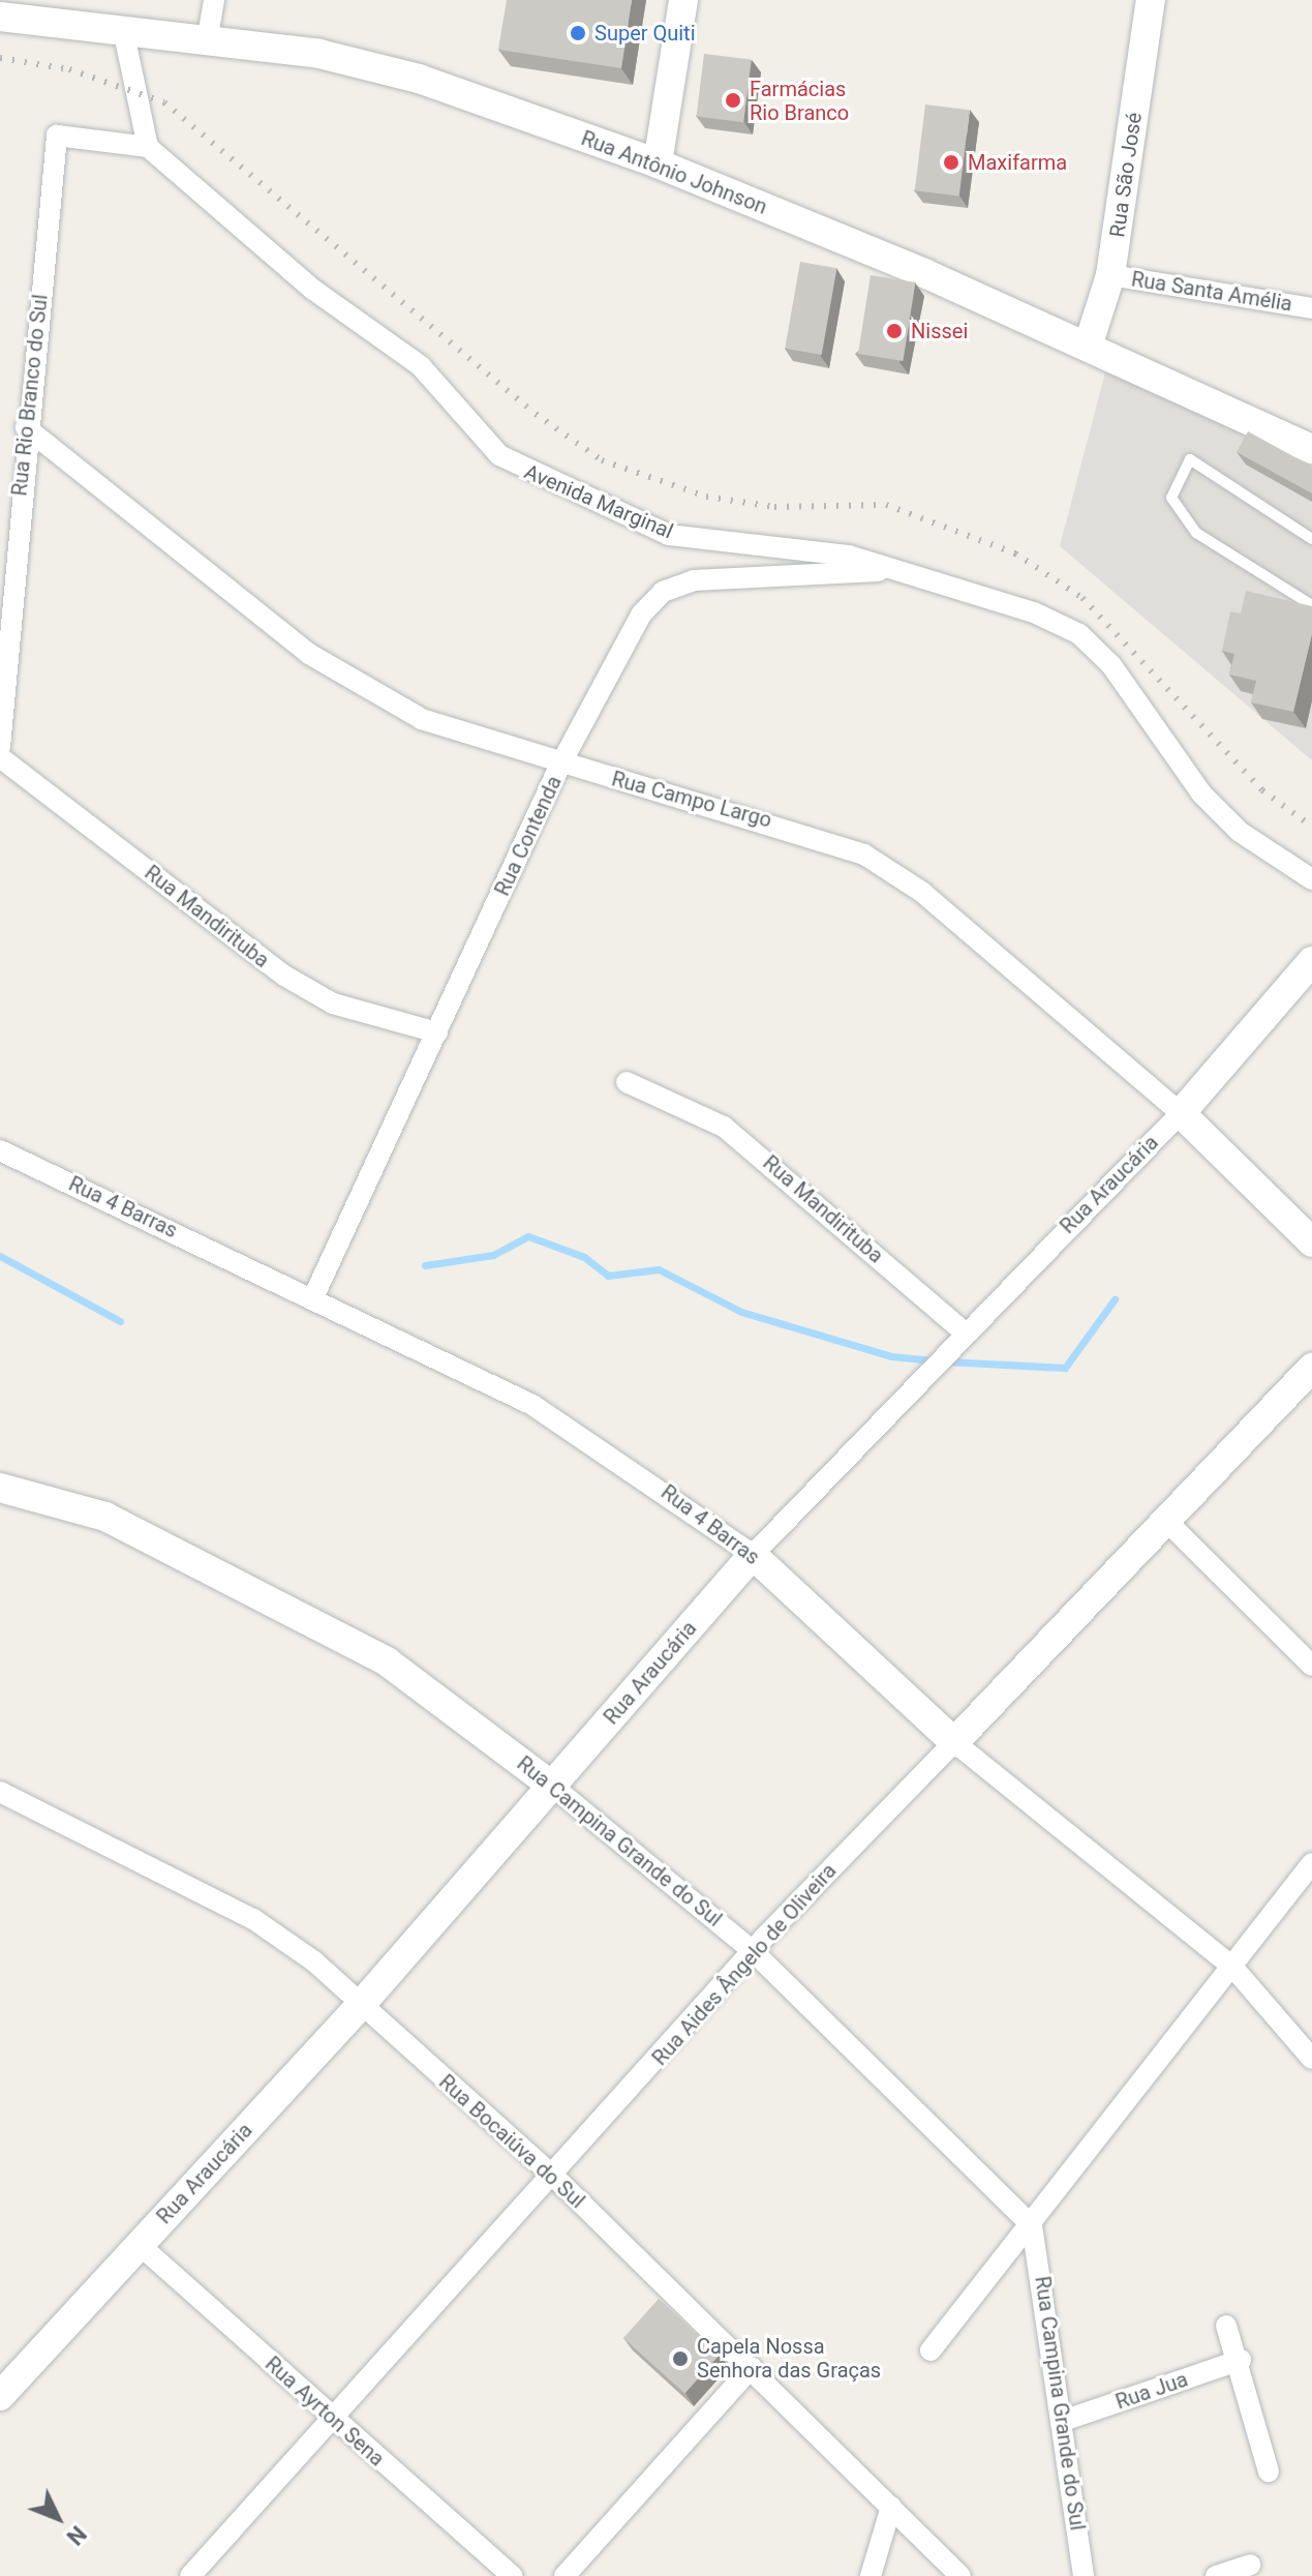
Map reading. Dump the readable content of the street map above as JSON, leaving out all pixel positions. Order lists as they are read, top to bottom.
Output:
{
  "streets": {
    "street": [
      "Rua Antônio Johnson",
      "Rua São José",
      "Rua Santa Amélia",
      "Rua Rio Branco do Sul",
      "Avenida Marginal",
      "Rua Campo Largo",
      "Rua Contenda",
      "Rua Mandirituba",
      "Rua Araucária",
      "Rua 4 Barras",
      "Rua Campina Grande do Sul",
      "Rua Aides Ângelo de Oliveira",
      "Rua Bocaiúva do Sul",
      "Rua Jua",
      "Rua Ayrton Sena"
    ]
  },
  "crossings": [
    ["Rua Antônio Johnson", "Rua São José"],
    ["Rua São José", "Rua Santa Amélia"],
    ["Rua Rio Branco do Sul", "Avenida Marginal"],
    ["Rua Rio Branco do Sul", "Rua Campo Largo"],
    ["Avenida Marginal", "Rua Contenda"],
    ["Rua Campo Largo", "Rua Contenda"],
    ["Rua Campo Largo", "Rua Araucária"],
    ["Rua Contenda", "Rua Mandirituba"],
    ["Rua Contenda", "Rua 4 Barras"],
    ["Rua Mandirituba", "Rua Araucária"],
    ["Rua Araucária", "Rua 4 Barras"],
    ["Rua Araucária", "Rua Campina Grande do Sul"],
    ["Rua Araucária", "Rua Bocaiúva do Sul"],
    ["Rua Araucária", "Rua Ayrton Sena"],
    ["Rua 4 Barras", "Rua Aides Ângelo de Oliveira"],
    ["Rua Campina Grande do Sul", "Rua Aides Ângelo de Oliveira"],
    ["Rua Campina Grande do Sul", "Rua Jua"],
    ["Rua Aides Ângelo de Oliveira", "Rua Bocaiúva do Sul"],
    ["Rua Aides Ângelo de Oliveira", "Rua Ayrton Sena"]
  ],
  "places": [
    "Super Quiti",
    "Farmácias Rio Branco",
    "Maxifarma",
    "Nissei",
    "Capela Nossa Senhora das Graças"
  ],
  "north": "bottom right"
}
